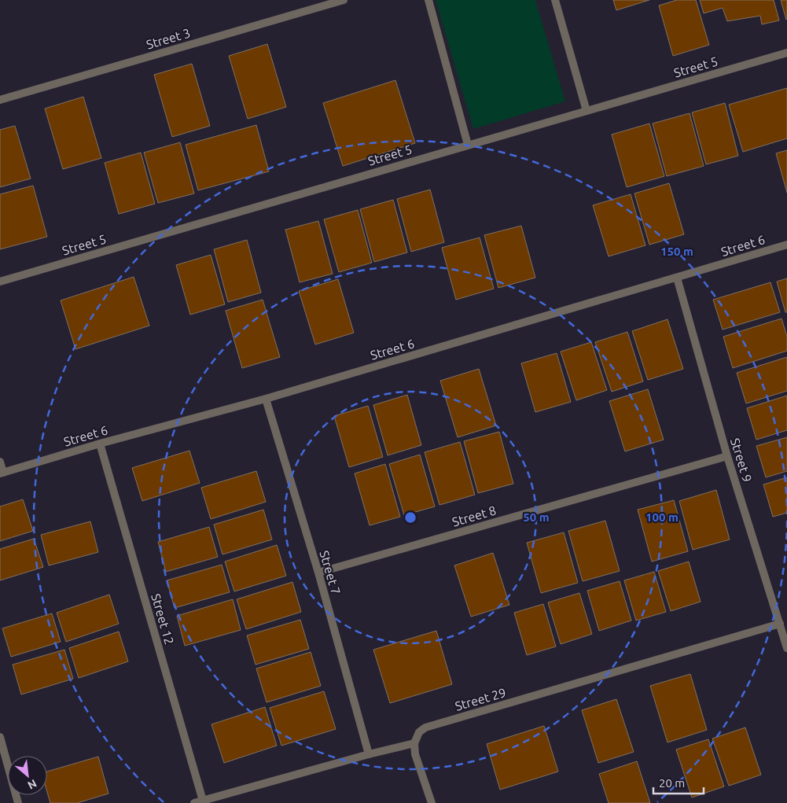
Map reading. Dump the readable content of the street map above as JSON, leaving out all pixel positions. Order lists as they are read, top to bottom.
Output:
{
  "streets": {
    "street": [
      "Street 3",
      "Street 5",
      "Street 6",
      "Street 9",
      "Street 8",
      "Street 7",
      "Street 12",
      "Street 29"
    ]
  },
  "crossings": [
    ["Street 6", "Street 9"],
    ["Street 6", "Street 7"],
    ["Street 6", "Street 12"],
    ["Street 9", "Street 8"],
    ["Street 9", "Street 29"],
    ["Street 8", "Street 7"]
  ],
  "scale_bar": "20 m",
  "north": "bottom right",
  "rings": ["150 m", "50 m", "100 m"]
}
